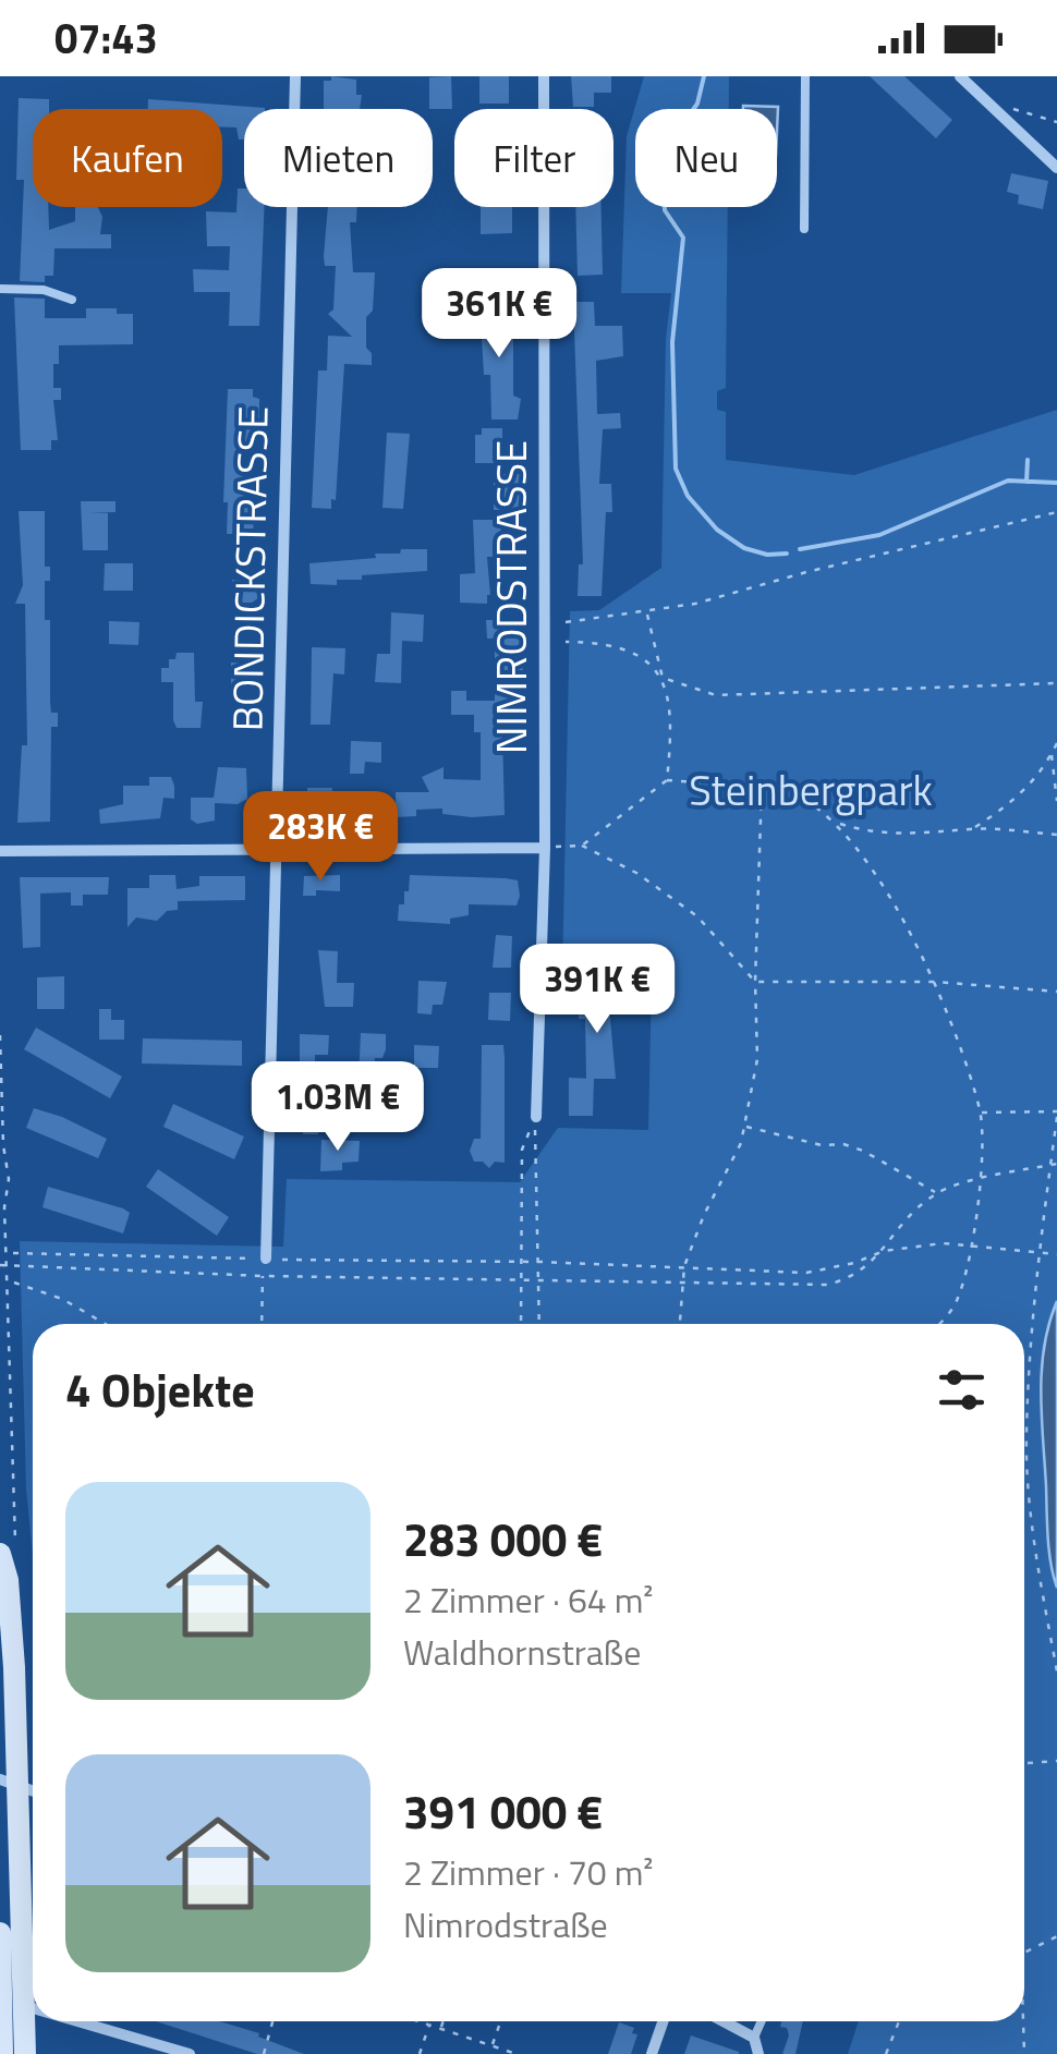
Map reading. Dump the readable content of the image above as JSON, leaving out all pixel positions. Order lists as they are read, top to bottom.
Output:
{
  "streets": {
    "street": ["BONDICKSTRASSE", "NIMRODSTRASSE"]
  },
  "parks": ["Steinbergpark"],
  "page": {
    "status": "07:43",
    "chip": [
      "Kaufen",
      "Mieten",
      "Filter",
      "Neu"
    ],
    "price": [
      "361K €",
      "283K €",
      "391K €",
      "1.03M €"
    ],
    "heading": "4 Objekte",
    "list": [
      {
        "name": "283 000 €",
        "note": "2 Zimmer · 64 m² · Waldhornstraße"
      },
      {
        "name": "391 000 €",
        "note": "2 Zimmer · 70 m² · Nimrodstraße"
      }
    ]
  }
}
